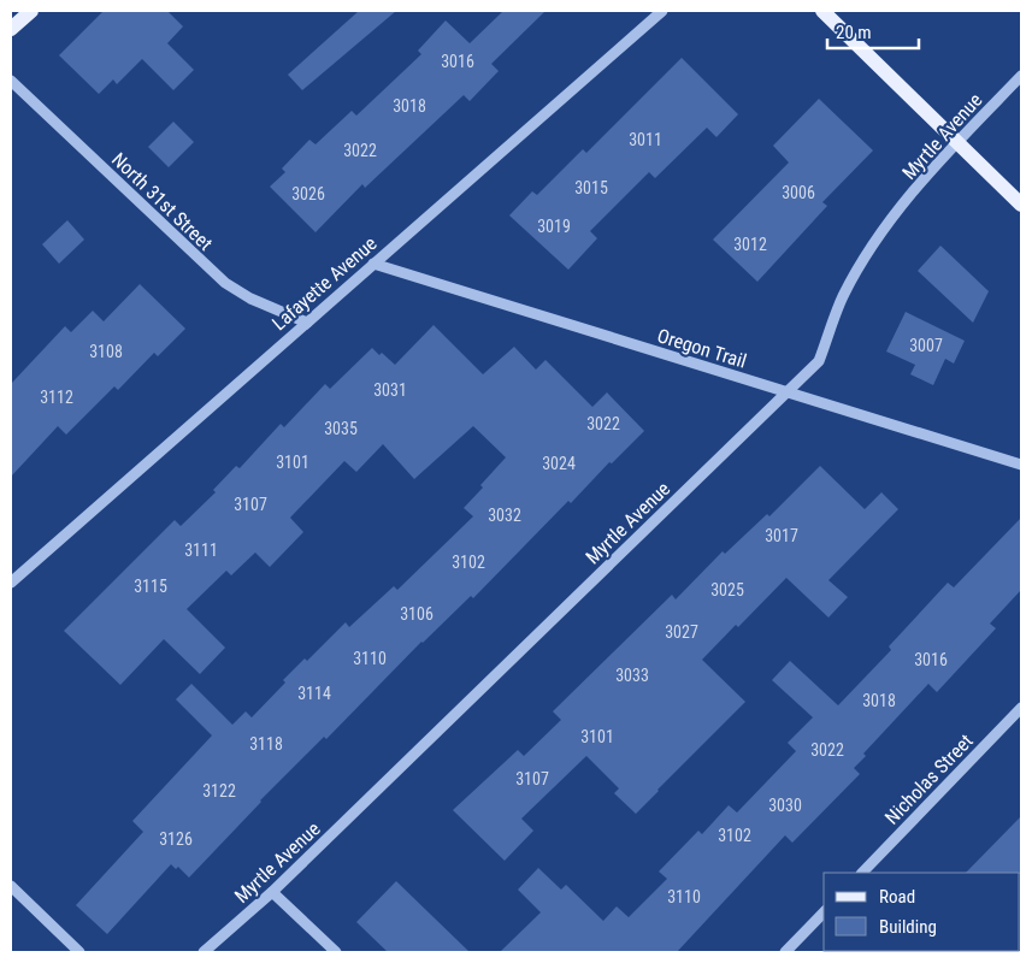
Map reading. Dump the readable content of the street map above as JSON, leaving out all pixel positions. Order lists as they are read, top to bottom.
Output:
{
  "streets": {
    "street": [
      "Myrtle Avenue",
      "North 31st Street",
      "Lafayette Avenue",
      "Oregon Trail",
      "Nicholas Street"
    ]
  },
  "crossings": [
    ["Myrtle Avenue", "Oregon Trail"],
    ["North 31st Street", "Lafayette Avenue"],
    ["Lafayette Avenue", "Oregon Trail"]
  ],
  "house_numbers": [
    "3016",
    "3018",
    "3011",
    "3022",
    "3015",
    "3006",
    "3026",
    "3019",
    "3012",
    "3007",
    "3108",
    "3031",
    "3112",
    "3022",
    "3035",
    "3101",
    "3024",
    "3107",
    "3032",
    "3017",
    "3111",
    "3102",
    "3115",
    "3025",
    "3106",
    "3027",
    "3110",
    "3016",
    "3033",
    "3114",
    "3018",
    "3101",
    "3118",
    "3022",
    "3107",
    "3122",
    "3030",
    "3102",
    "3126",
    "3110"
  ],
  "legend": ["Road", "Building"],
  "scale_bar": "20 m"
}
